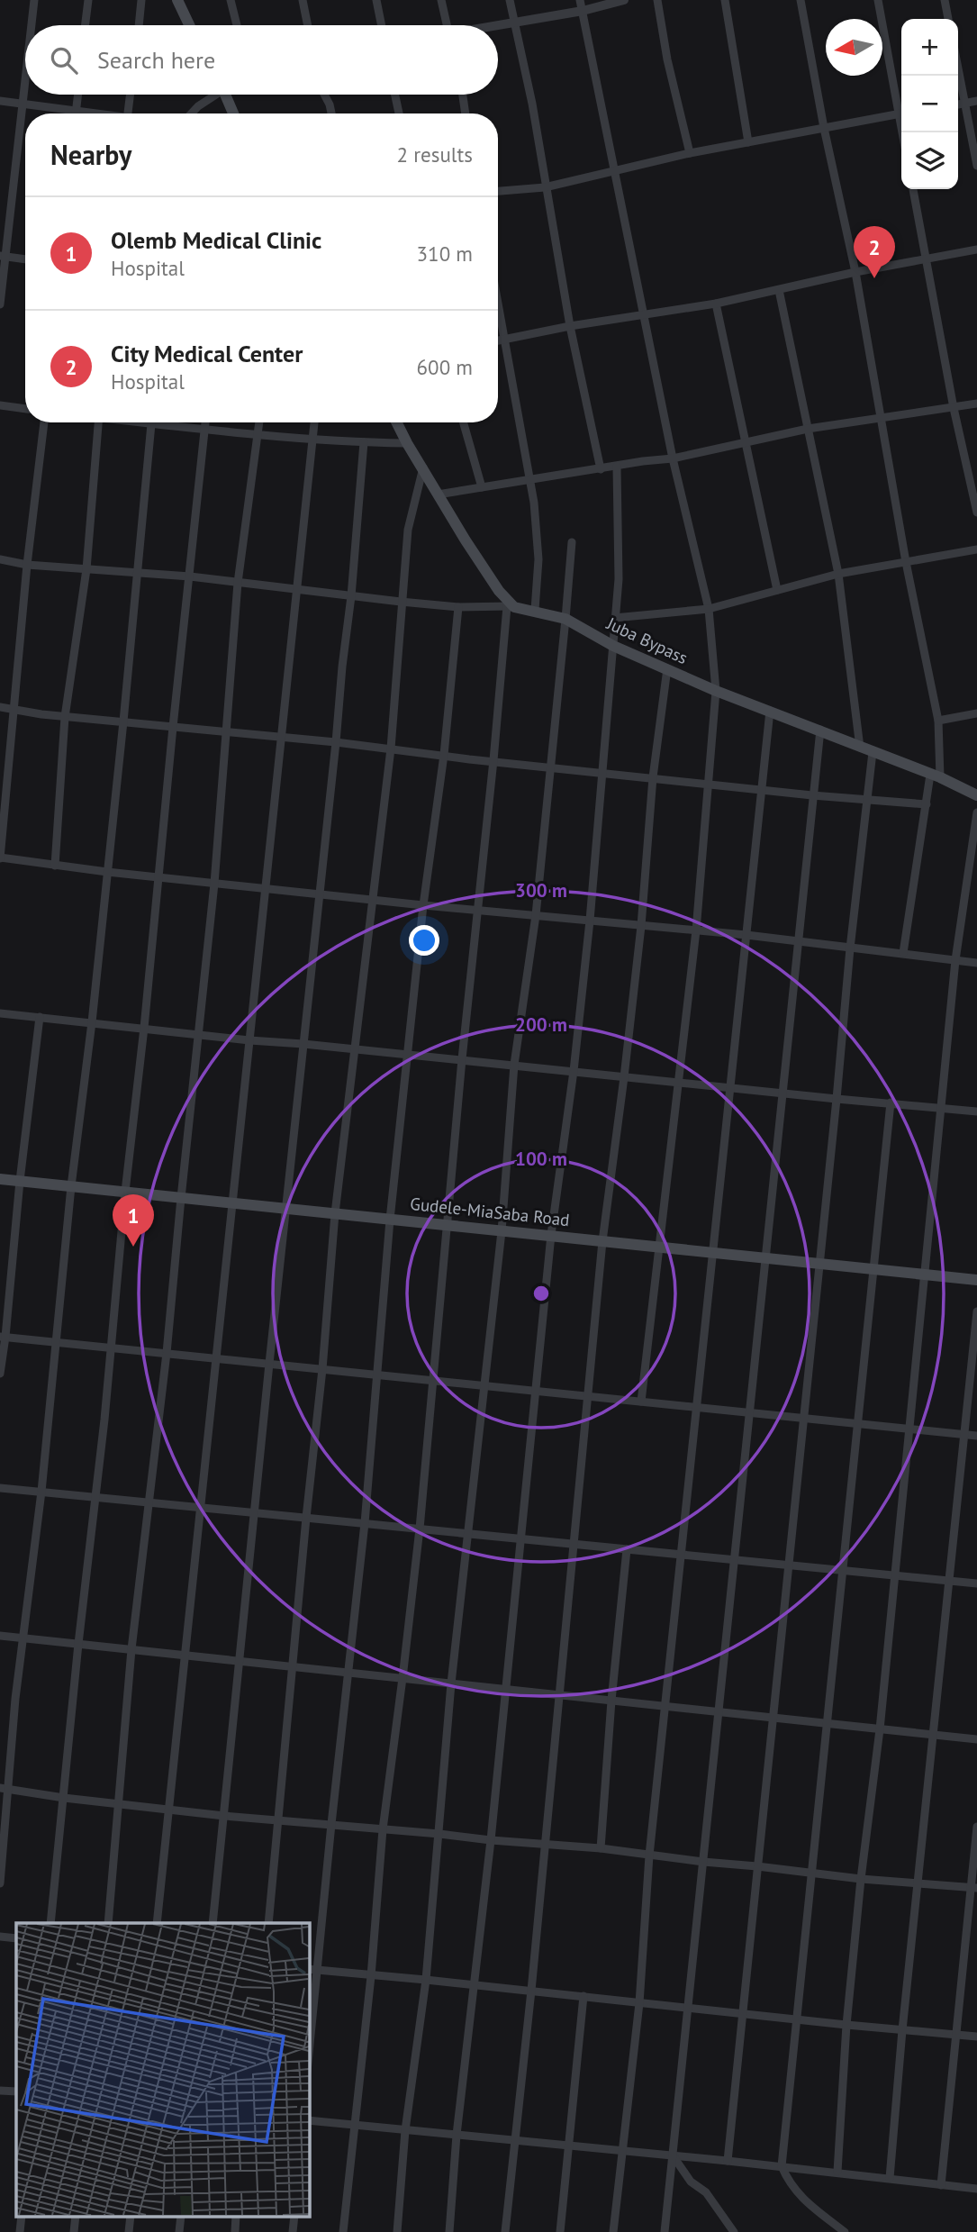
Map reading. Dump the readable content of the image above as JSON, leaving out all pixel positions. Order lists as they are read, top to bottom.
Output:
{
  "streets": {
    "main road": ["Juba Bypass", "Gudele-MiaSaba Road"]
  },
  "north": "left",
  "page": {
    "map_buttons": ["+", "−"],
    "search": "Search here",
    "heading": ["Nearby", "2 results"],
    "list": [
      {
        "mark": "1",
        "name": "Olemb Medical Clinic",
        "note": "Hospital",
        "value": "310 m"
      },
      {
        "mark": "2",
        "name": "City Medical Center",
        "note": "Hospital",
        "value": "600 m"
      }
    ],
    "pins": ["2", "1"]
  },
  "rings": ["300 m", "200 m", "100 m"]
}
